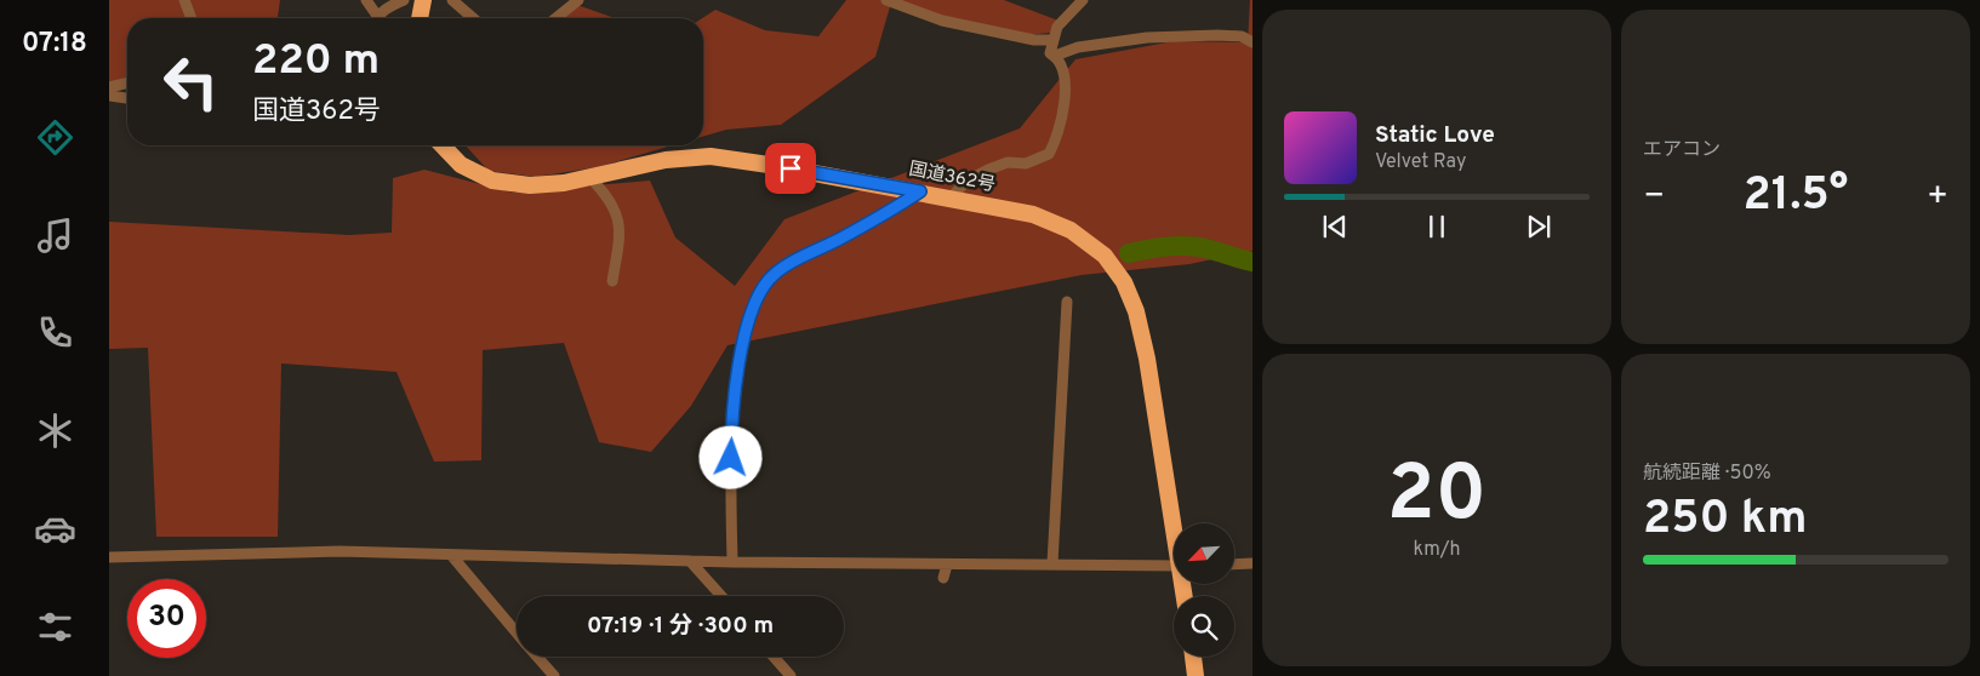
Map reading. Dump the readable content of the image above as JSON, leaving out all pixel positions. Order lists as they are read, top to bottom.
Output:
{
  "streets": {
    "highway": ["国道362号"]
  },
  "north": "bottom left",
  "page": {
    "tabs": "07:18",
    "tile": [
      "エアコン",
      ["20", "km/h"],
      ["航続距離 · 50%", "250 km"]
    ],
    "turn": ["220 m", "国道362号"],
    "song": ["Static Love", "Velvet Ray"],
    "heat": ["−", "21.5°", "+"],
    "limit": "30",
    "trip": "07:19 · 1 分 · 300 m"
  }
}
